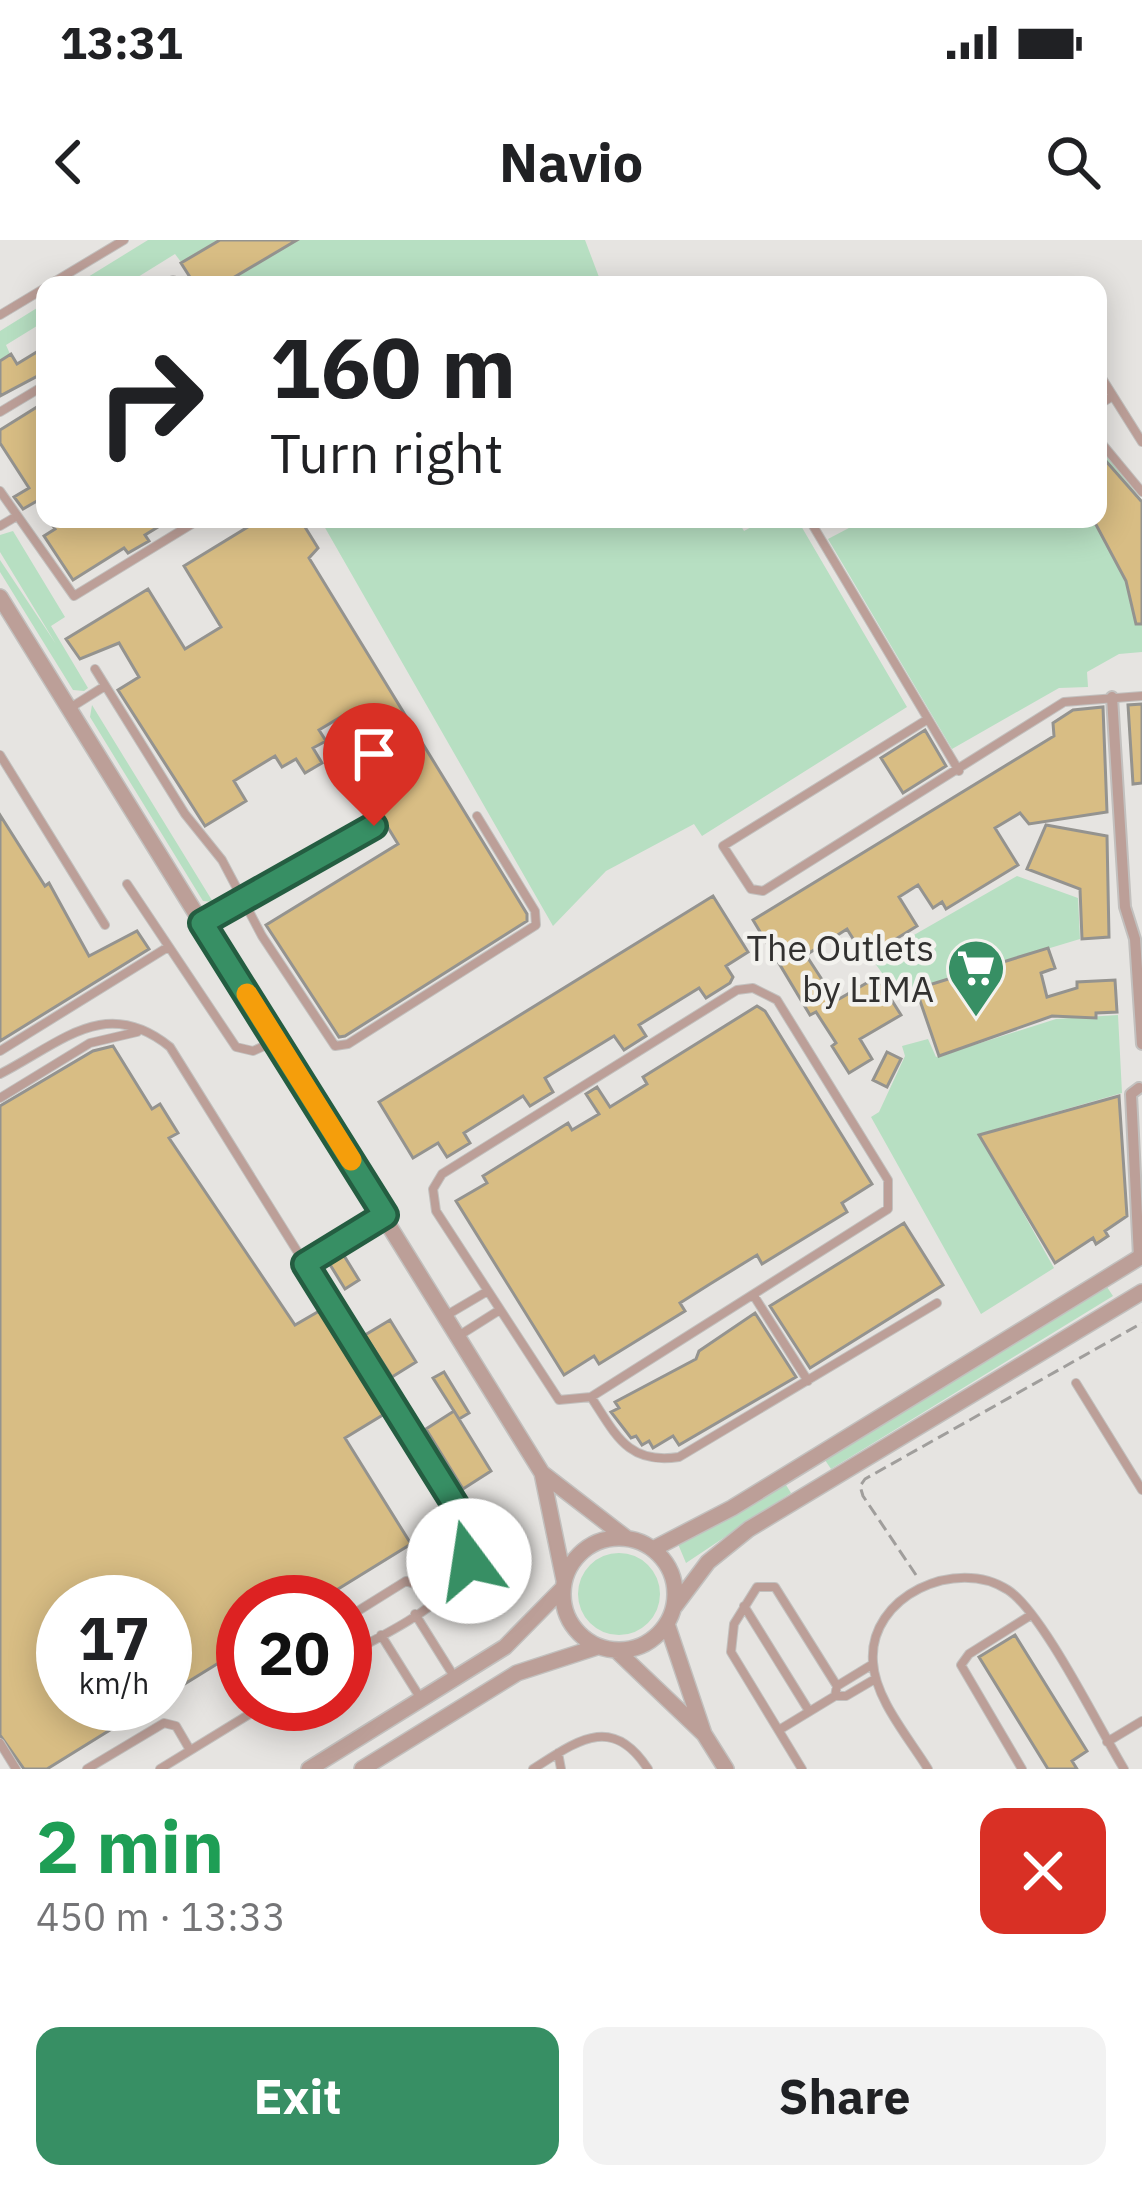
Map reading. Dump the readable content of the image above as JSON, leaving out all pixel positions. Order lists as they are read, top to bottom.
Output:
{
  "places": {
    "supermarket": ["The Outlets by LIMA"]
  },
  "page": {
    "status": "13:31",
    "header": "Navio",
    "turn": ["160 m", "Turn right"],
    "speed": "17 km/h",
    "limit": "20",
    "heading": ["2 min", "450 m · 13:33"],
    "buttons": ["Exit", "Share"]
  }
}
